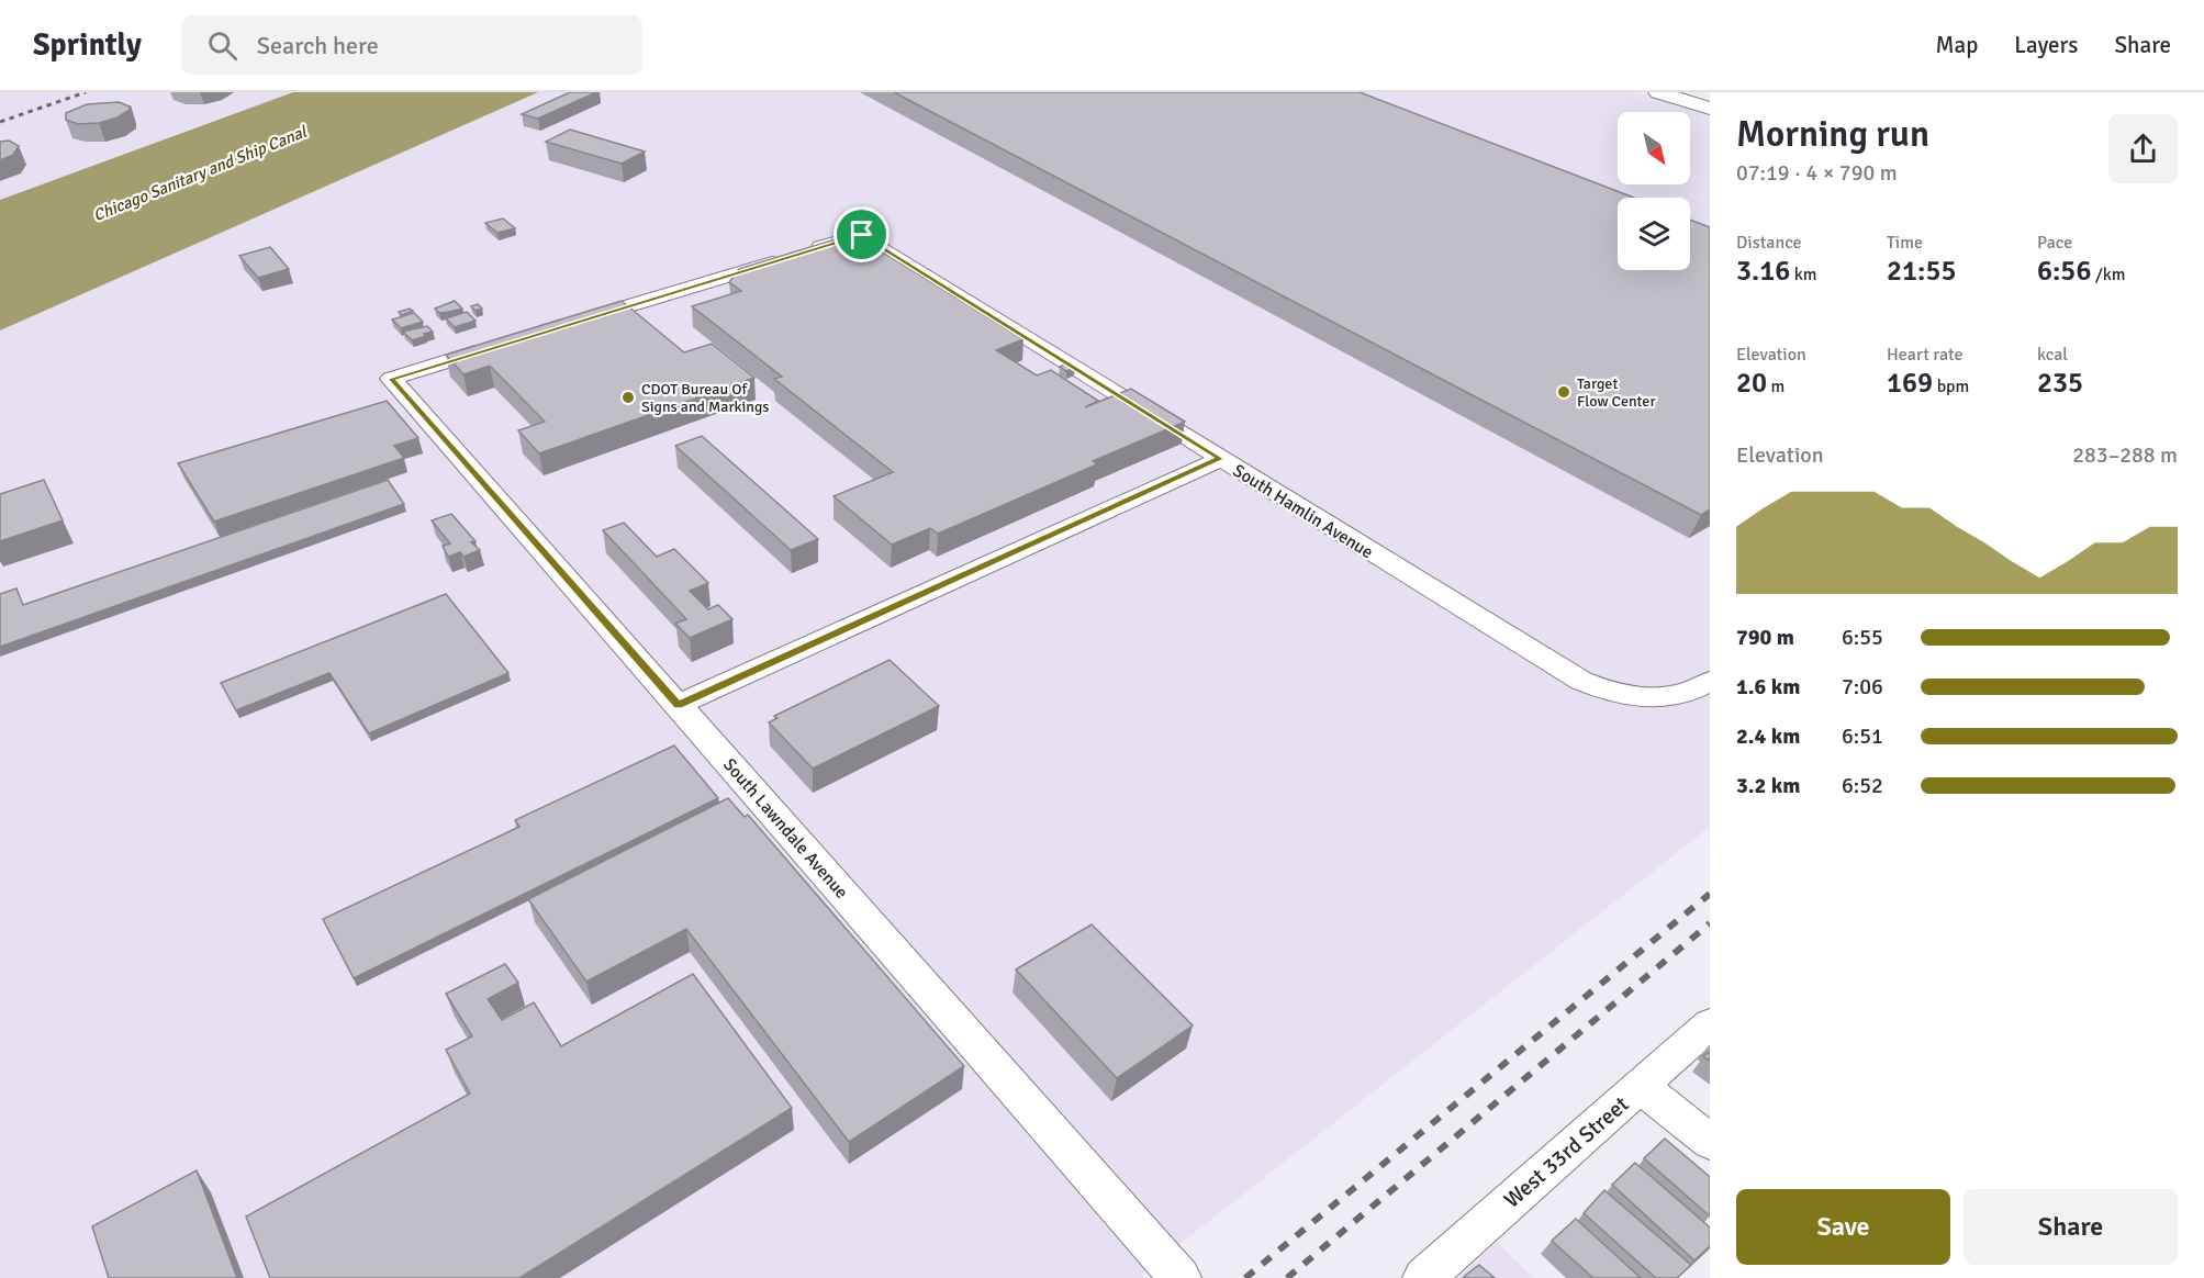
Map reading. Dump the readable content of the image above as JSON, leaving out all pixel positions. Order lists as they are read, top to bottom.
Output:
{
  "streets": {
    "street": ["South Hamlin Avenue", "South Lawndale Avenue", "West 33rd Street"]
  },
  "water": ["Chicago Sanitary and Ship Canal"],
  "places": ["Target Flow Center", "CDOT Bureau Of Signs and Markings"],
  "north": "bottom right",
  "page": {
    "header": "Sprintly",
    "search": "Search here",
    "nav": ["Map", "Layers", "Share"],
    "heading": ["Morning run", "07:19 · 4 × 790 m"],
    "stats": [
      ["Distance", "3.16 km"],
      ["Time", "21:55"],
      ["Pace", "6:56 /km"],
      ["Elevation", "20 m"],
      ["Heart rate", "169 bpm"],
      ["kcal", "235"]
    ],
    "chart": ["Elevation", "283–288 m"],
    "list": [
      {
        "name": "790 m",
        "note": "6:55"
      },
      {
        "name": "1.6 km",
        "note": "7:06"
      },
      {
        "name": "2.4 km",
        "note": "6:51"
      },
      {
        "name": "3.2 km",
        "note": "6:52"
      }
    ],
    "buttons": ["Save", "Share"]
  }
}
